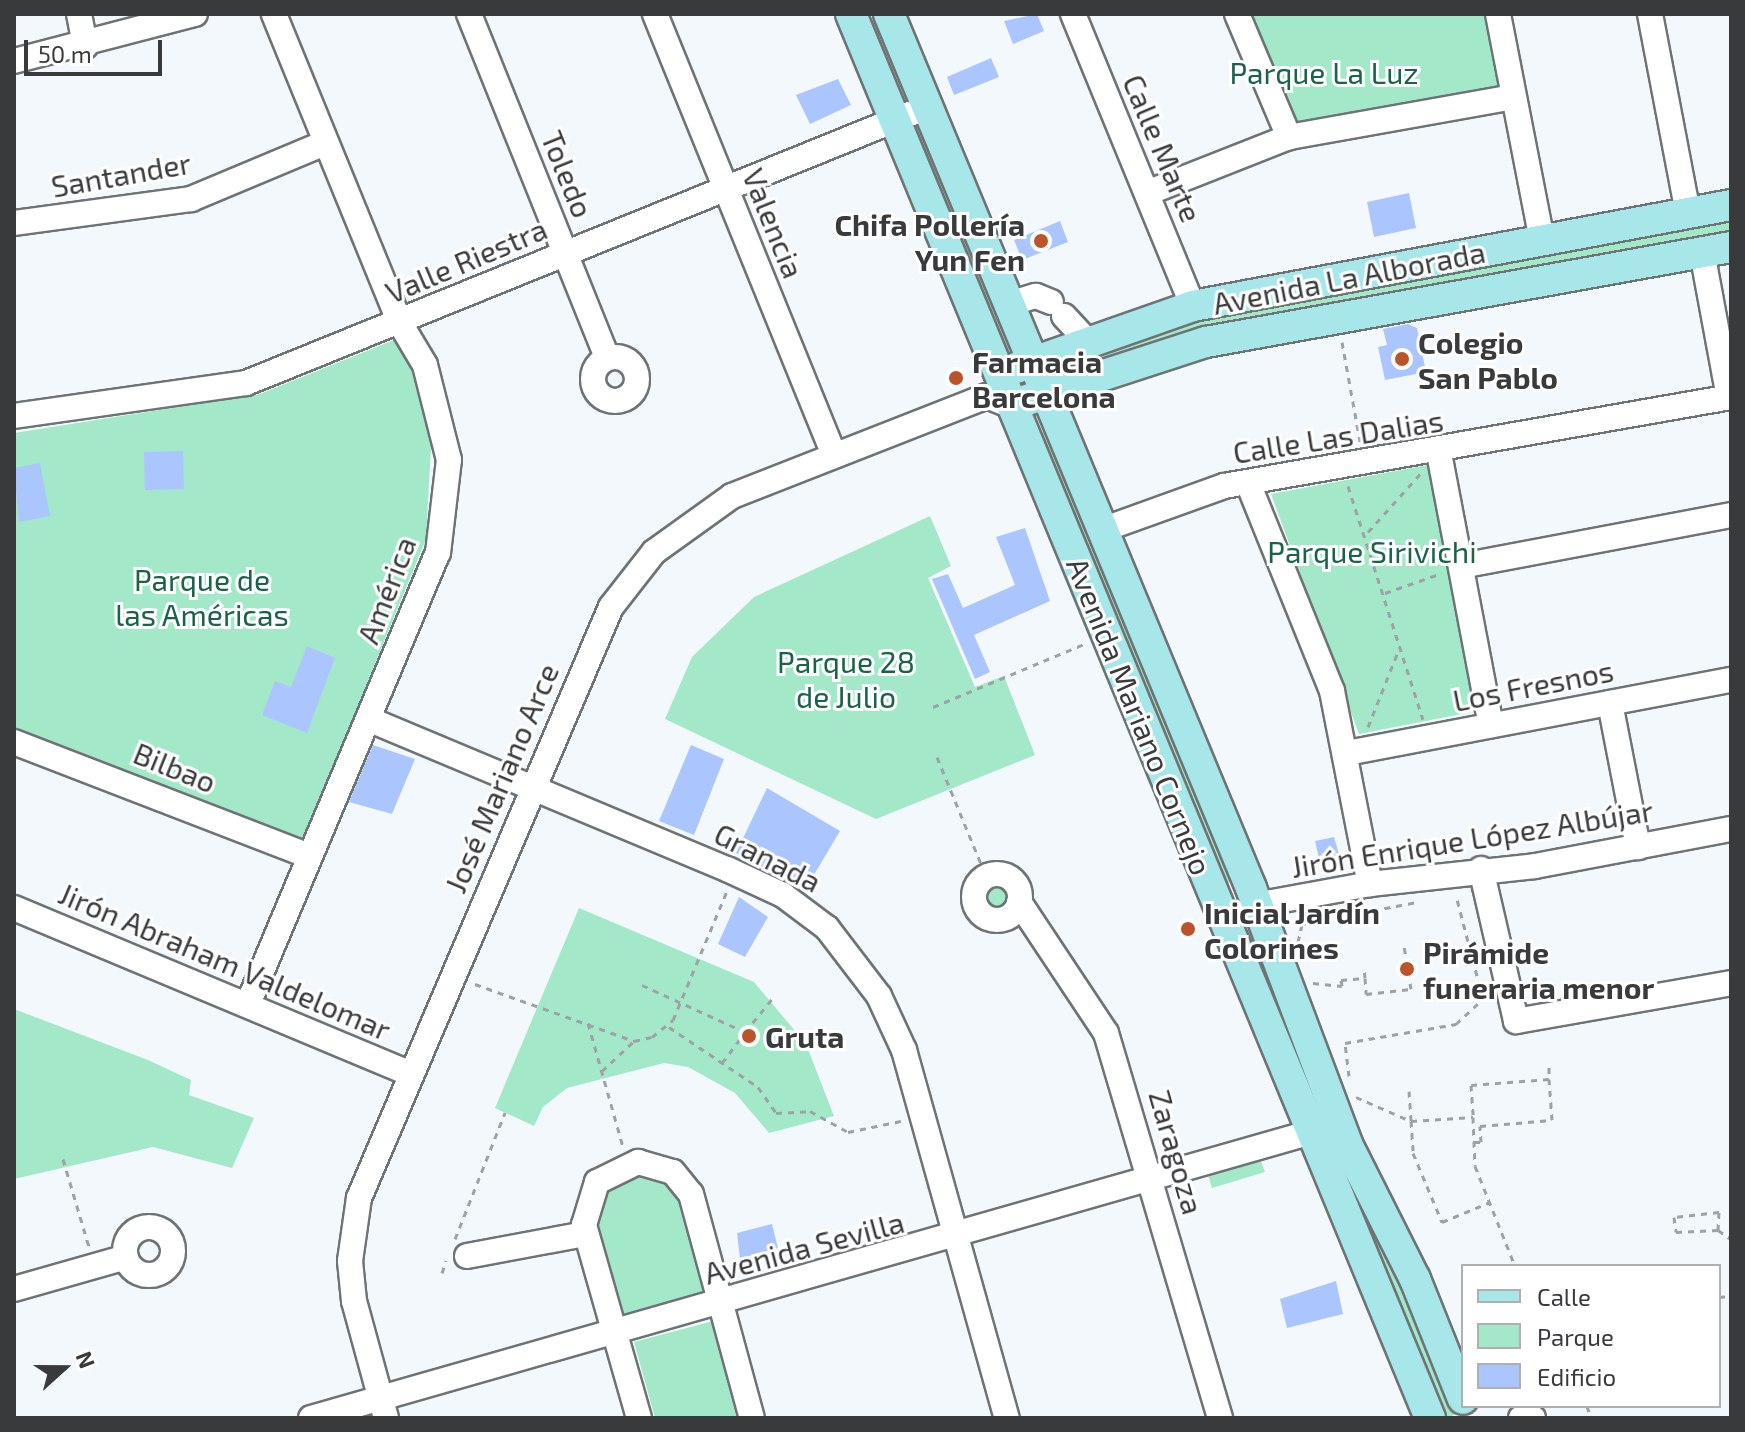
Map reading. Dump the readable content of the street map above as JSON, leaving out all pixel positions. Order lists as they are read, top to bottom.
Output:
{
  "streets": {
    "main road": ["Avenida La Alborada", "Avenida Mariano Cornejo"],
    "street": [
      "Calle Marte",
      "Santander",
      "Toledo",
      "Valencia",
      "Valle Riestra",
      "Calle Las Dalias",
      "América",
      "Los Fresnos",
      "Bilbao",
      "José Mariano Arce",
      "Jirón Enrique López Albújar",
      "Granada",
      "Jirón Abraham Valdelomar",
      "Zaragoza",
      "Avenida Sevilla"
    ]
  },
  "crossings": [
    ["Calle Marte", "Avenida La Alborada"],
    ["Santander", "América"],
    ["Toledo", "Valle Riestra"],
    ["Valencia", "Valle Riestra"],
    ["Valencia", "José Mariano Arce"],
    ["Valle Riestra", "América"],
    ["Valle Riestra", "Avenida Mariano Cornejo"],
    ["Avenida La Alborada", "Avenida Mariano Cornejo"],
    ["Avenida La Alborada", "José Mariano Arce"],
    ["Calle Las Dalias", "Avenida Mariano Cornejo"],
    ["América", "Bilbao"],
    ["América", "Granada"],
    ["América", "Jirón Abraham Valdelomar"],
    ["Avenida Mariano Cornejo", "José Mariano Arce"],
    ["Avenida Mariano Cornejo", "Jirón Enrique López Albújar"],
    ["Avenida Mariano Cornejo", "Avenida Sevilla"],
    ["José Mariano Arce", "Granada"],
    ["José Mariano Arce", "Jirón Abraham Valdelomar"],
    ["José Mariano Arce", "Avenida Sevilla"],
    ["Granada", "Avenida Sevilla"],
    ["Zaragoza", "Avenida Sevilla"]
  ],
  "parks": [
    "Parque La Luz",
    "Parque Sirivichi",
    "Parque de las Américas",
    "Parque 28 de Julio"
  ],
  "places": [
    "Chifa Pollería Yun Fen",
    "Colegio San Pablo",
    "Farmacia Barcelona",
    "Inicial Jardín Colorines",
    "Pirámide funeraria menor",
    "Gruta"
  ],
  "legend": ["Calle", "Parque", "Edificio"],
  "scale_bar": "50 m",
  "north": "right"
}
